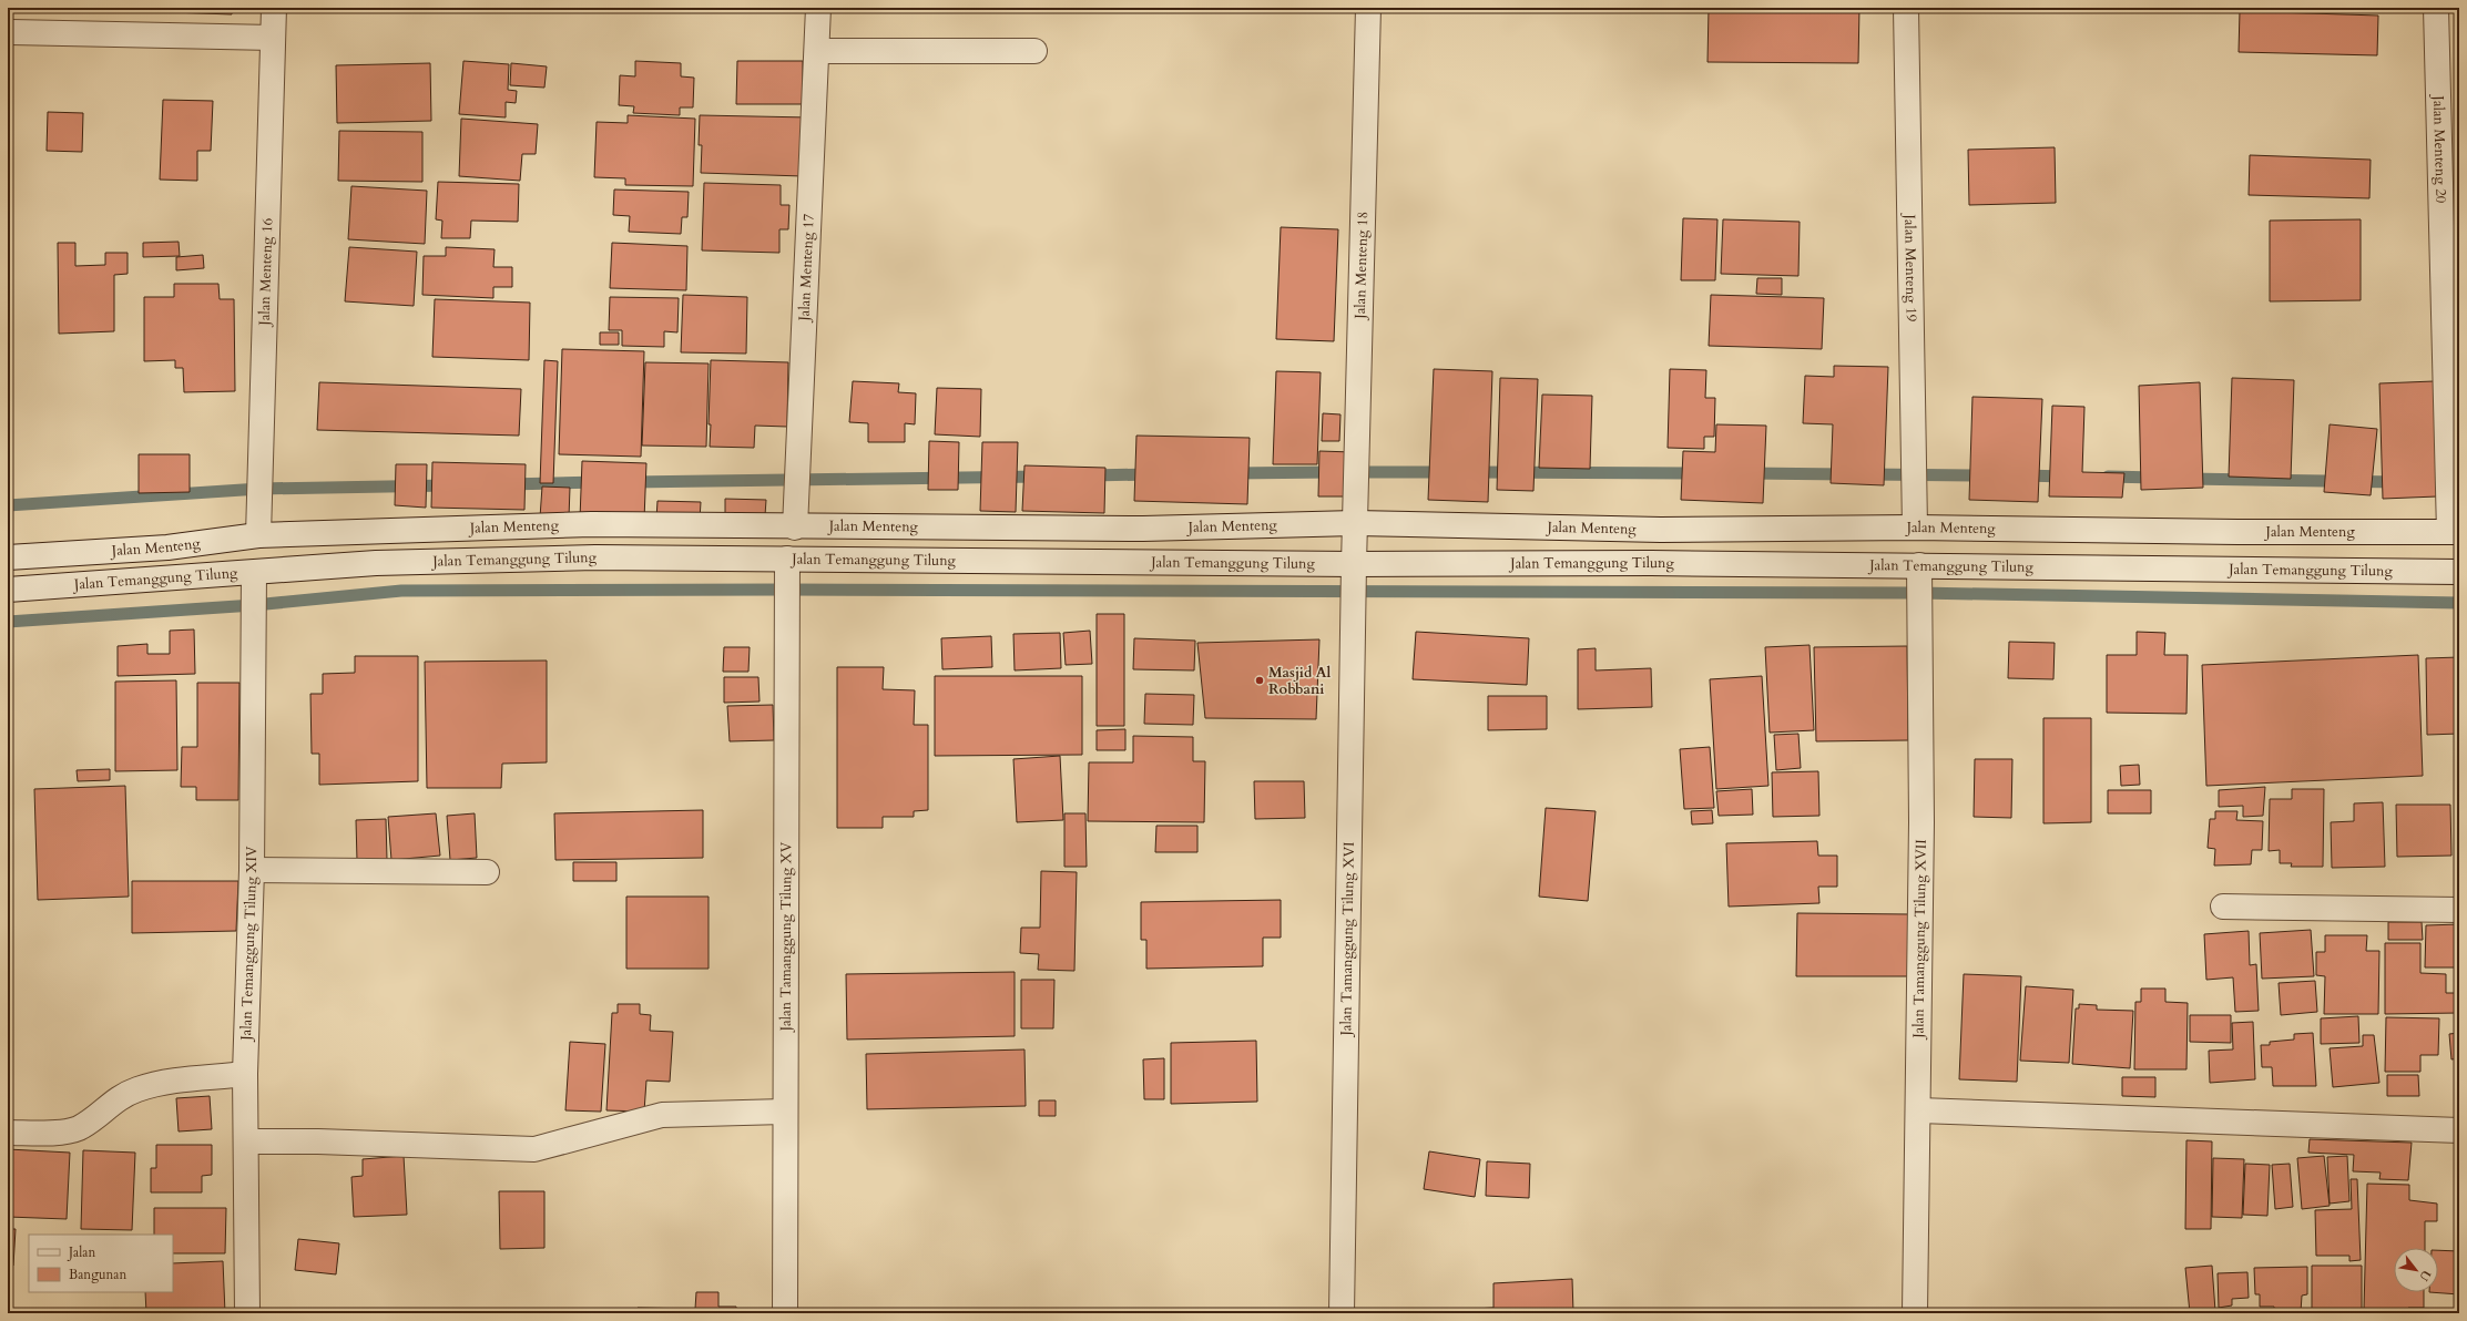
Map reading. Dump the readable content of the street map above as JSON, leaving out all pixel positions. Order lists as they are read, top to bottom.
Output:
{
  "streets": {
    "street": [
      "Jalan Menteng 20",
      "Jalan Menteng 18",
      "Jalan Menteng 17",
      "Jalan Menteng 19",
      "Jalan Menteng 16",
      "Jalan Menteng",
      "Jalan Temanggung Tilung",
      "Jalan Tamanggung Tilung XV",
      "Jalan Tamanggung Tilung XVI",
      "Jalan Tamanggung Tilung XVII",
      "Jalan Temanggung Tilung XIV"
    ]
  },
  "crossings": [
    ["Jalan Menteng 20", "Jalan Menteng"],
    ["Jalan Menteng 18", "Jalan Menteng"],
    ["Jalan Menteng 18", "Jalan Temanggung Tilung"],
    ["Jalan Menteng 18", "Jalan Tamanggung Tilung XVI"],
    ["Jalan Menteng 17", "Jalan Menteng"],
    ["Jalan Menteng 19", "Jalan Menteng"],
    ["Jalan Menteng 16", "Jalan Menteng"],
    ["Jalan Temanggung Tilung", "Jalan Tamanggung Tilung XV"],
    ["Jalan Temanggung Tilung", "Jalan Tamanggung Tilung XVI"],
    ["Jalan Temanggung Tilung", "Jalan Tamanggung Tilung XVII"],
    ["Jalan Temanggung Tilung", "Jalan Temanggung Tilung XIV"]
  ],
  "places": ["Masjid Al Robbani"],
  "legend": ["Jalan", "Bangunan"],
  "north": "bottom right"
}
